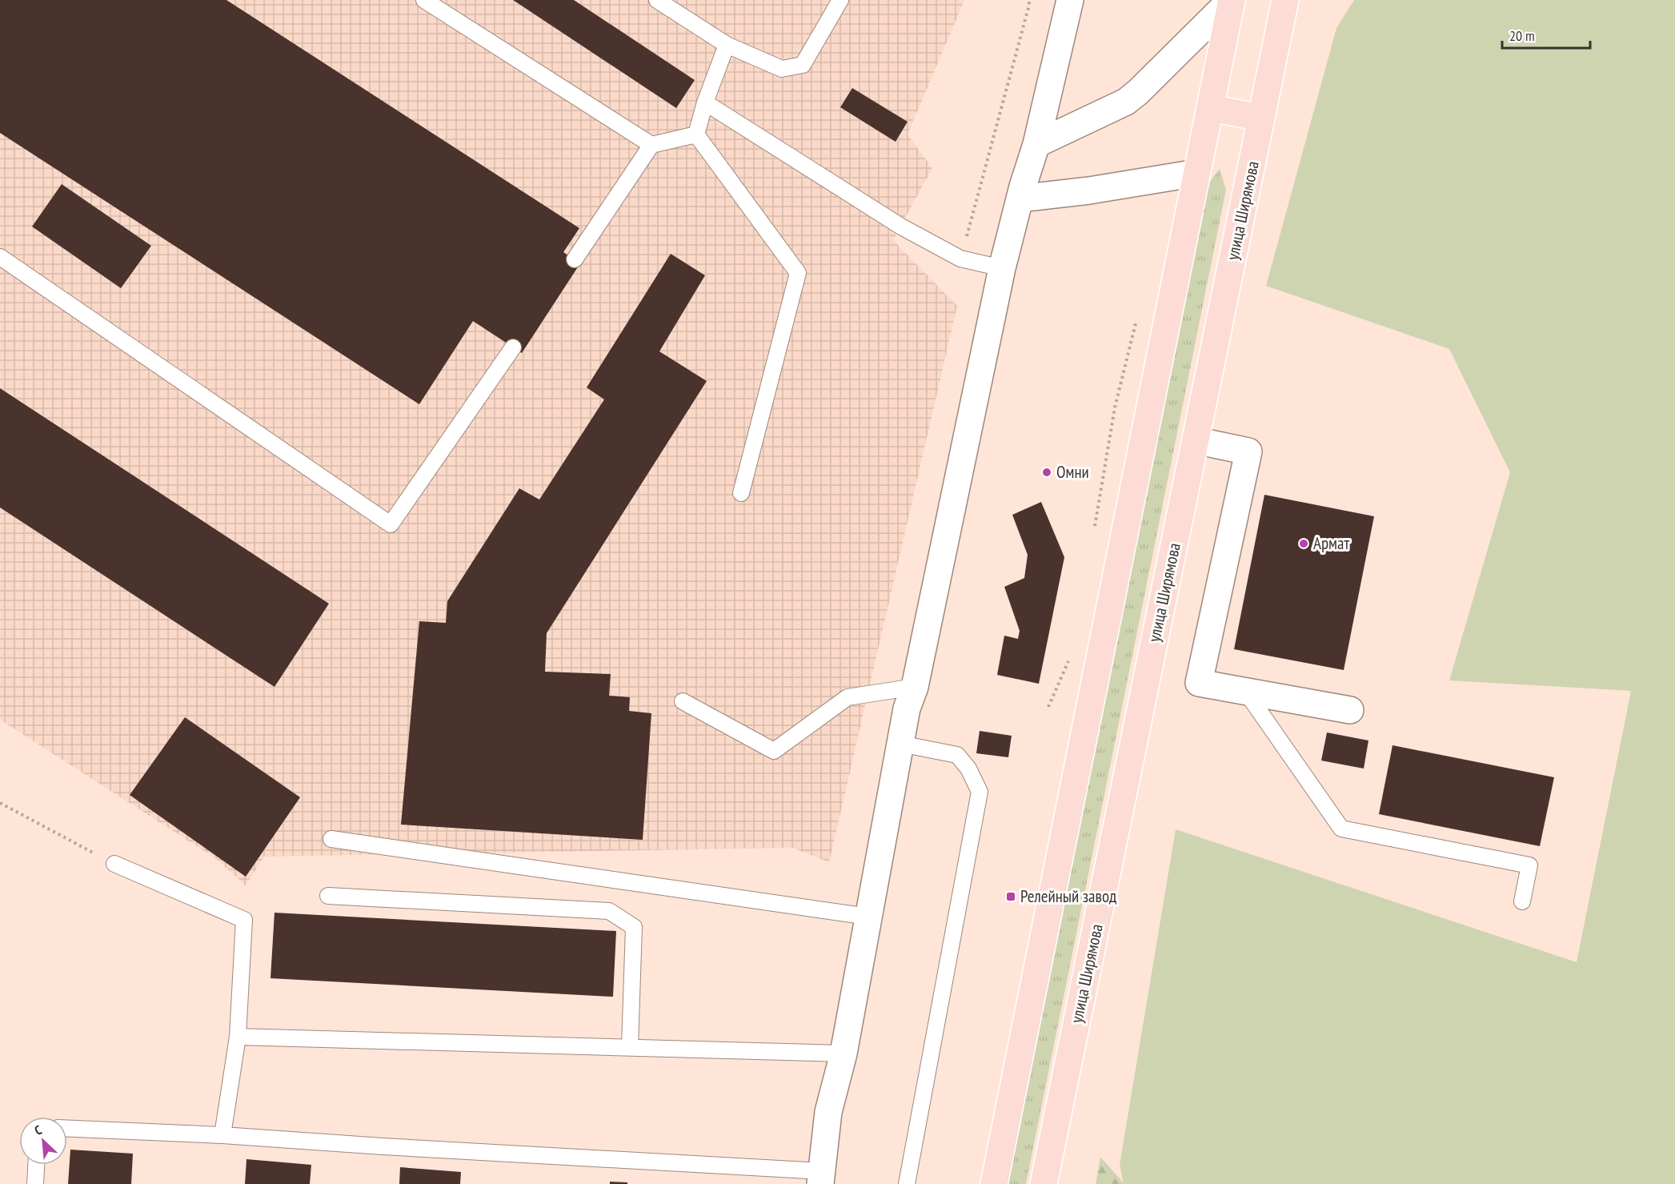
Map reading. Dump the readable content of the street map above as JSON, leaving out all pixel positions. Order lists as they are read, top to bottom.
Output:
{
  "streets": {
    "main road": ["улица Ширямова"]
  },
  "places": {
    "other": ["Омни", "Армат"],
    "transit": ["Релейный завод"]
  },
  "scale_bar": "20 m",
  "north": "top left"
}
